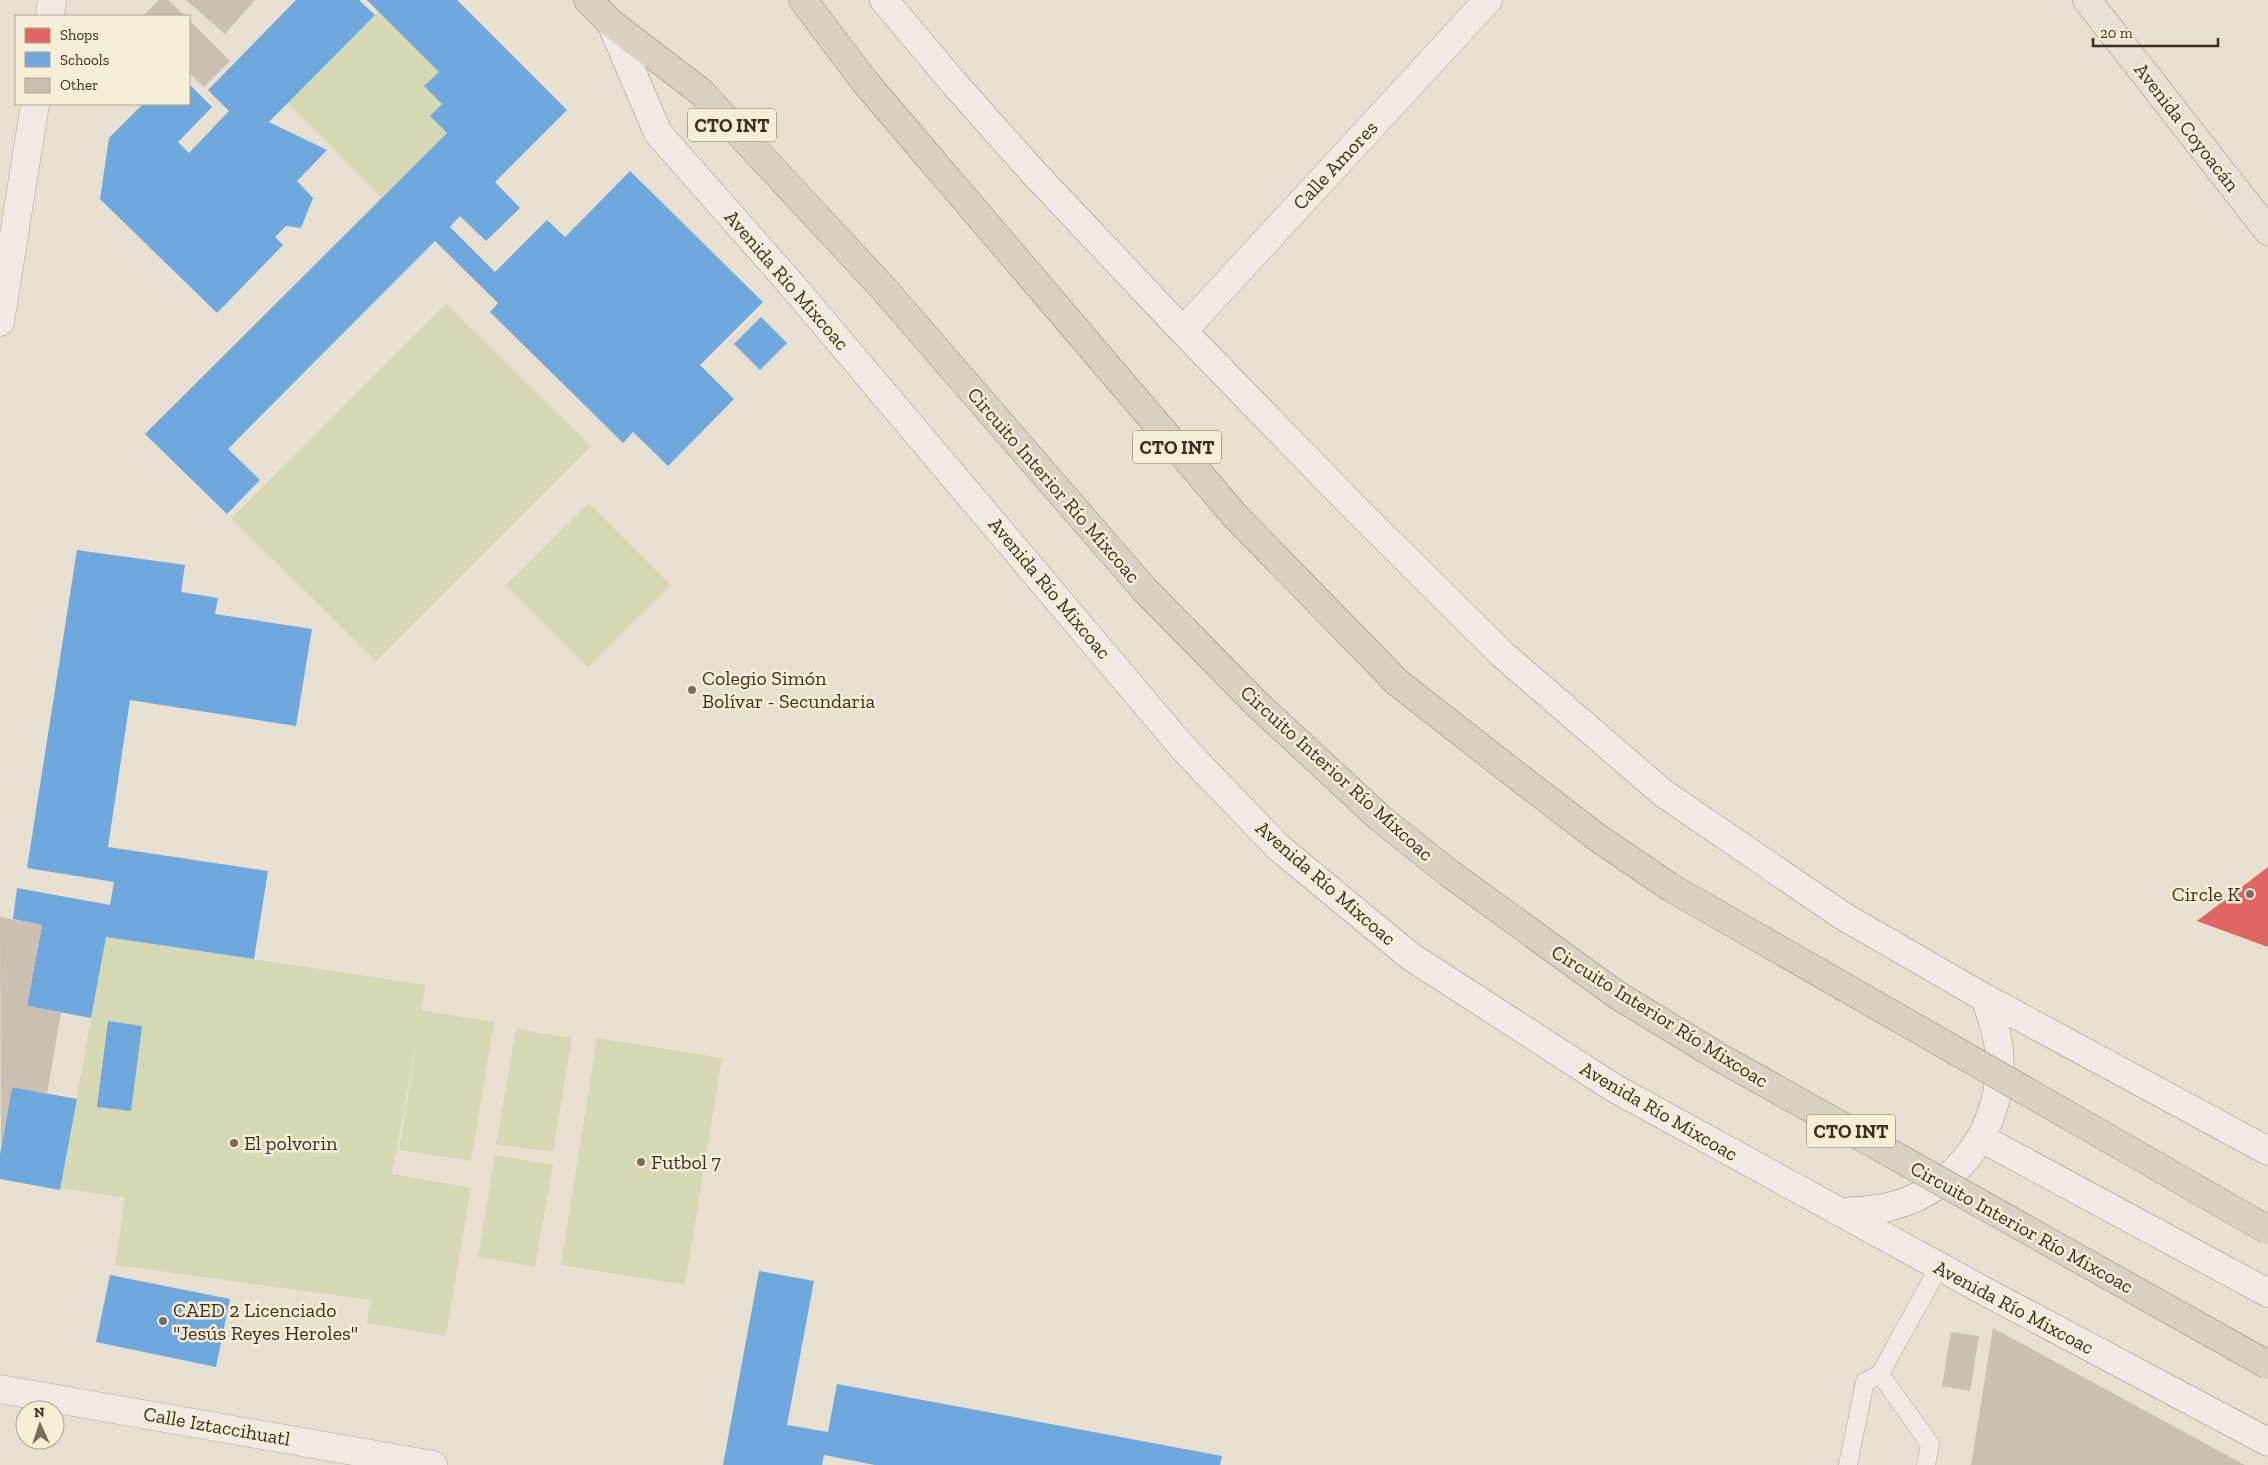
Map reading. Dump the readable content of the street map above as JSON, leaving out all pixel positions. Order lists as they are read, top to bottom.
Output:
{
  "streets": {
    "highway": ["CTO INT", "Avenida Río Mixcoac", "Circuito Interior Río Mixcoac"],
    "main road": ["Avenida Coyoacán", "Calle Amores", "Calle Iztaccihuatl"]
  },
  "crossings": [
    ["Avenida Río Mixcoac", "Circuito Interior Río Mixcoac"]
  ],
  "places": [
    "Colegio Simón Bolívar - Secundaria",
    "Circle K",
    "El polvorin",
    "Futbol 7",
    "CAED 2 Licenciado \"Jesús Reyes Heroles\""
  ],
  "legend": ["Shops", "Schools", "Other"],
  "scale_bar": "20 m",
  "north": "top"
}
